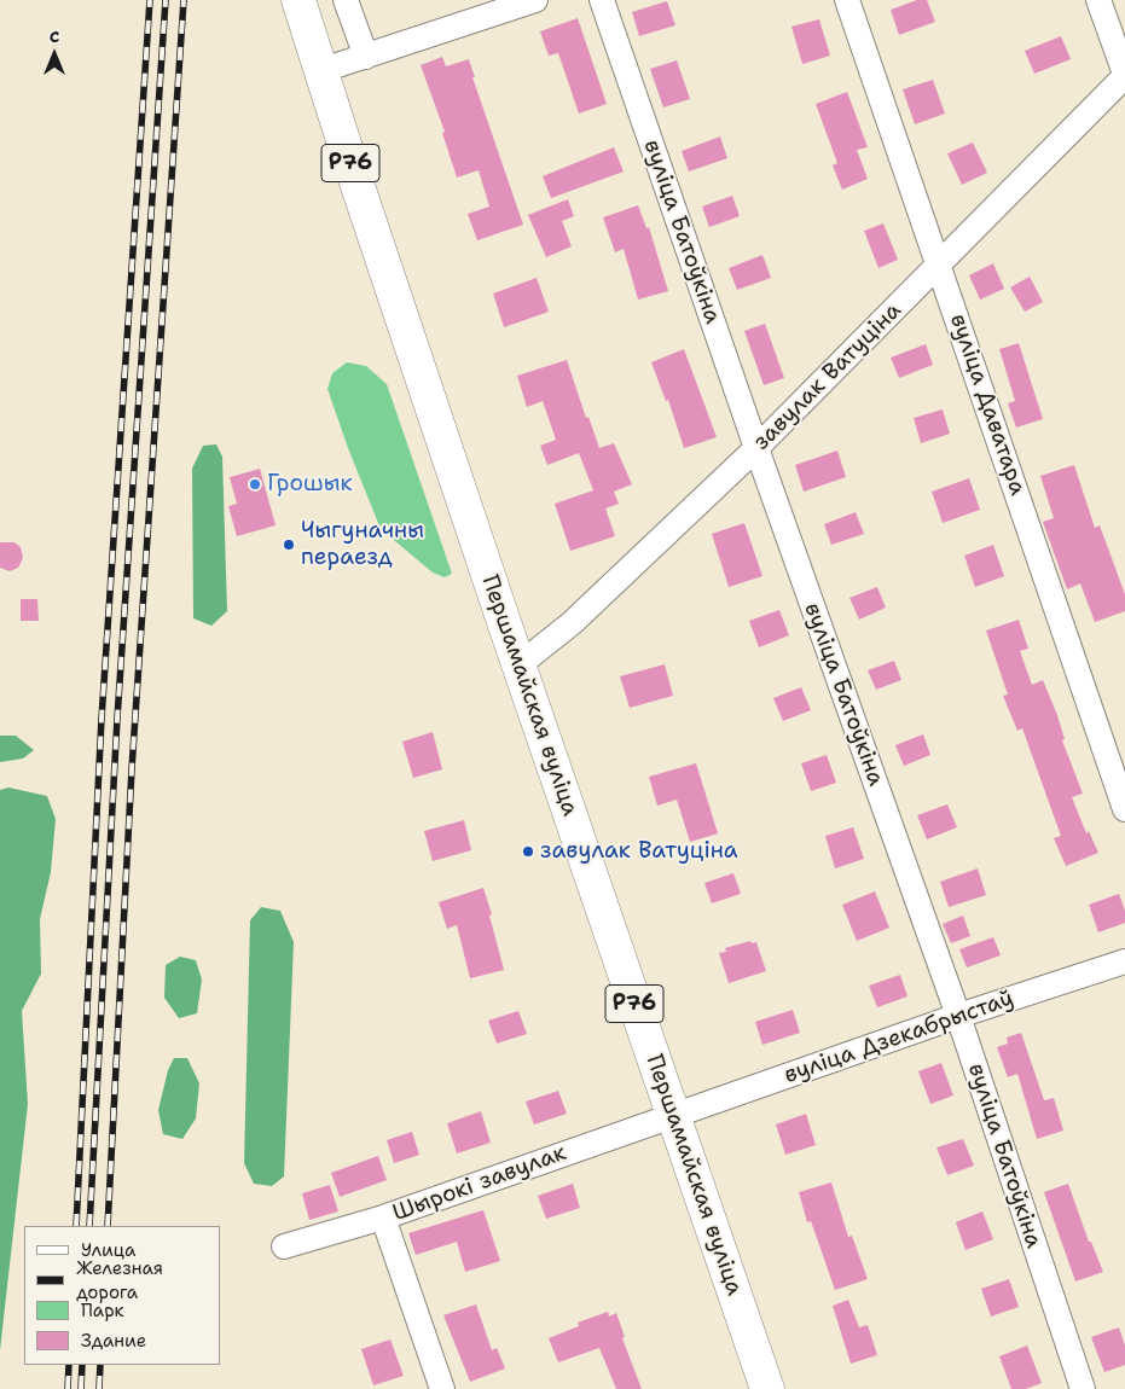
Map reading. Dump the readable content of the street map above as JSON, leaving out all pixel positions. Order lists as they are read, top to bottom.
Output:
{
  "streets": {
    "main road": ["Р76", "Першамайская вуліца"],
    "street": [
      "вуліца Батоўкіна",
      "завулак Ватуціна",
      "вуліца Даватара",
      "вуліца Дзекабрыстаў",
      "Шырокі завулак"
    ]
  },
  "crossings": [
    ["вуліца Батоўкіна", "завулак Ватуціна"],
    ["вуліца Батоўкіна", "вуліца Дзекабрыстаў"],
    ["завулак Ватуціна", "вуліца Даватара"],
    ["завулак Ватуціна", "Першамайская вуліца"],
    ["Першамайская вуліца", "вуліца Дзекабрыстаў"],
    ["Першамайская вуліца", "Шырокі завулак"],
    ["вуліца Дзекабрыстаў", "Шырокі завулак"]
  ],
  "places": ["Грошык", "Чыгуначны пераезд", "завулак Ватуціна"],
  "legend": [
    "Улица",
    "Железная дорога",
    "Парк",
    "Здание"
  ],
  "north": "top"
}
